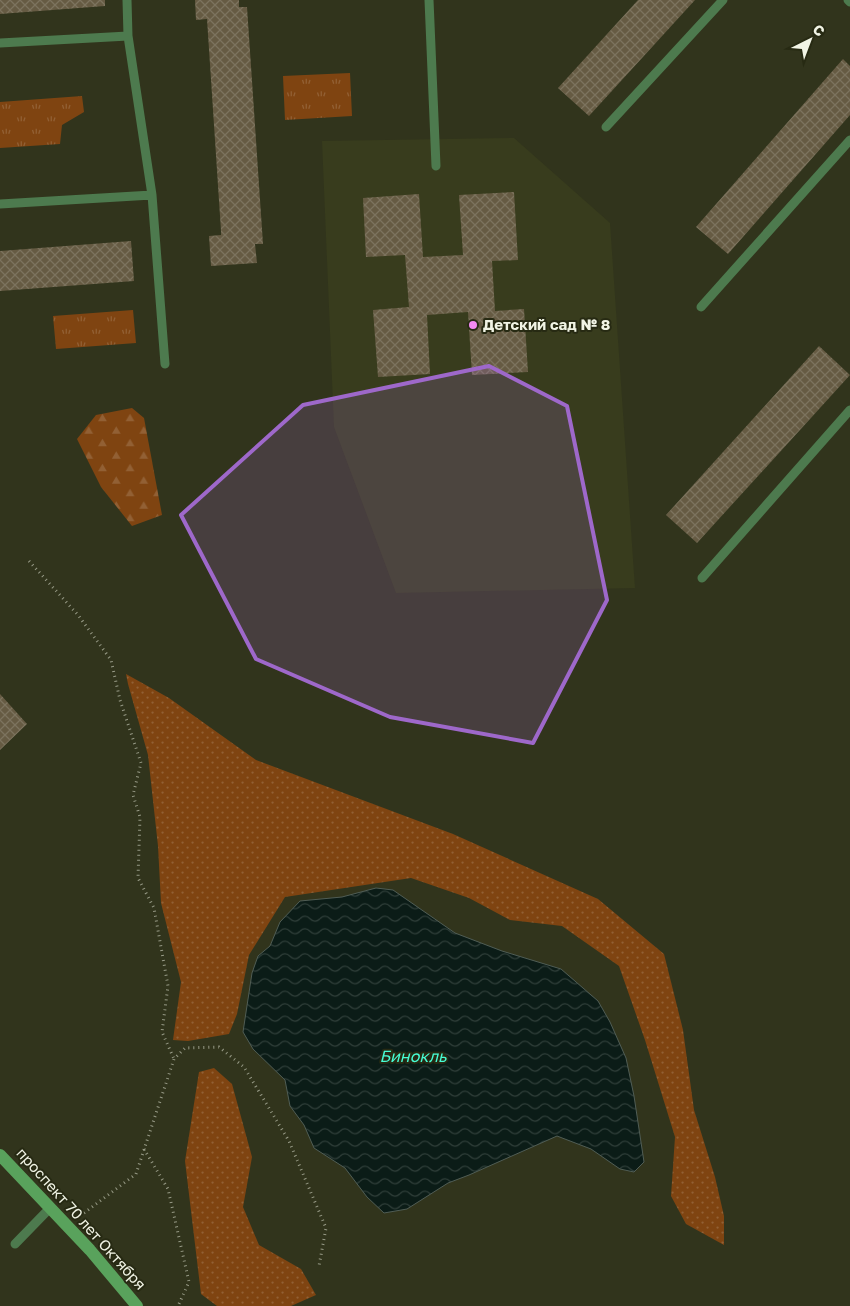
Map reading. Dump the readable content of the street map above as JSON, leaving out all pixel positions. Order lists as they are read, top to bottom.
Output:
{
  "streets": {
    "main road": ["проспект 70 лет Октября"]
  },
  "water": ["Бинокль"],
  "places": ["Детский сад № 8"],
  "north": "top right"
}
